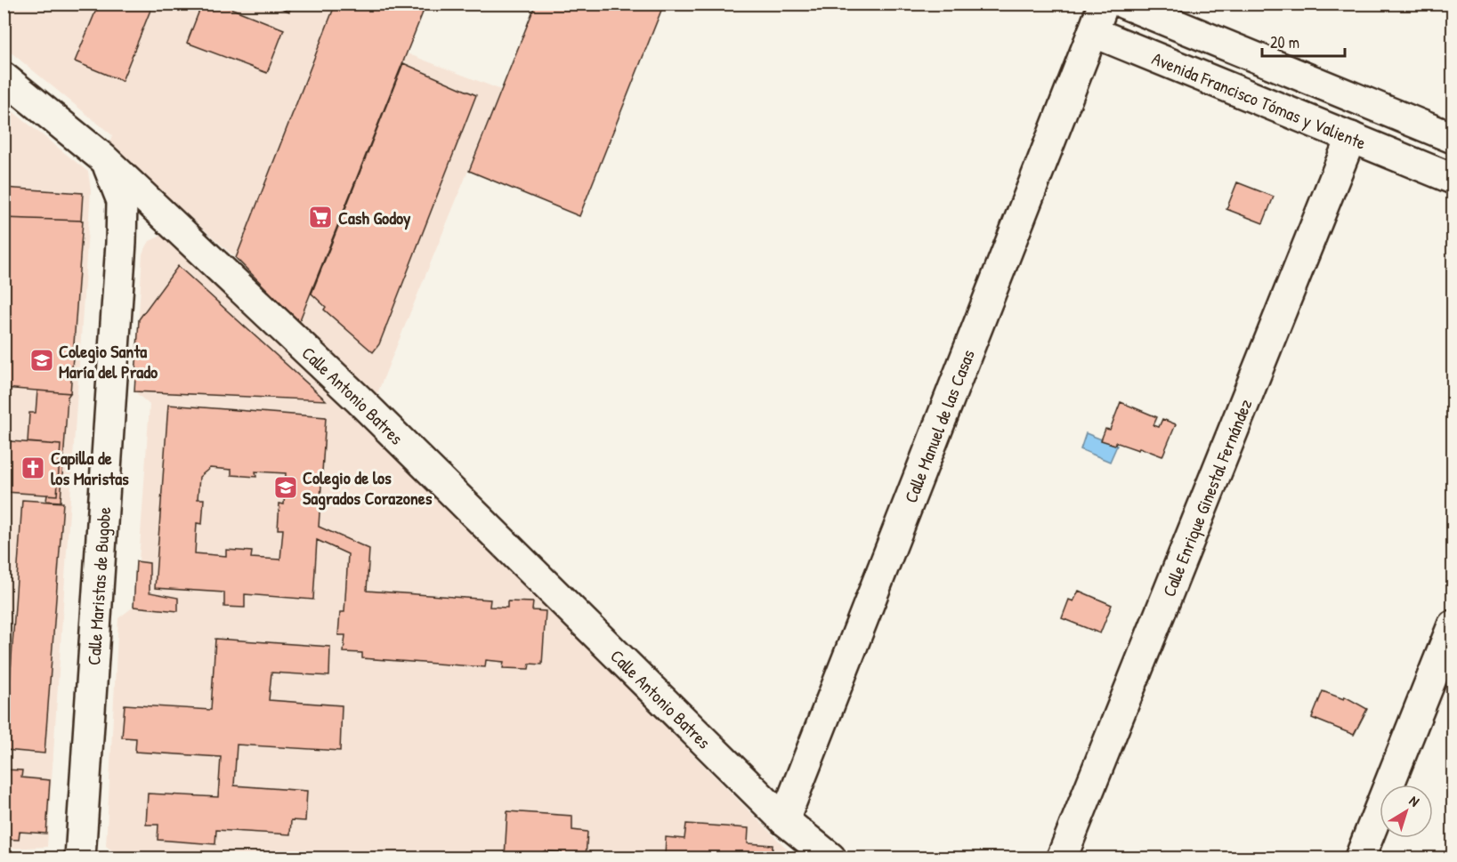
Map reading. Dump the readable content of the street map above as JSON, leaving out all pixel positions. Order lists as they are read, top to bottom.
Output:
{
  "streets": {
    "street": [
      "Avenida Francisco Tómas y Valiente",
      "Calle Antonio Batres",
      "Calle Manuel de las Casas",
      "Calle Enrique Ginestal Fernández",
      "Calle Maristas de Bugobe"
    ]
  },
  "crossings": [
    ["Avenida Francisco Tómas y Valiente", "Calle Manuel de las Casas"],
    ["Avenida Francisco Tómas y Valiente", "Calle Enrique Ginestal Fernández"],
    ["Calle Antonio Batres", "Calle Manuel de las Casas"],
    ["Calle Antonio Batres", "Calle Maristas de Bugobe"]
  ],
  "places": {
    "supermarket": ["Cash Godoy"],
    "school or university": ["Colegio Santa María del Prado", "Colegio de los Sagrados Corazones"],
    "church": ["Capilla de los Maristas"]
  },
  "scale_bar": "20 m",
  "north": "top right"
}
